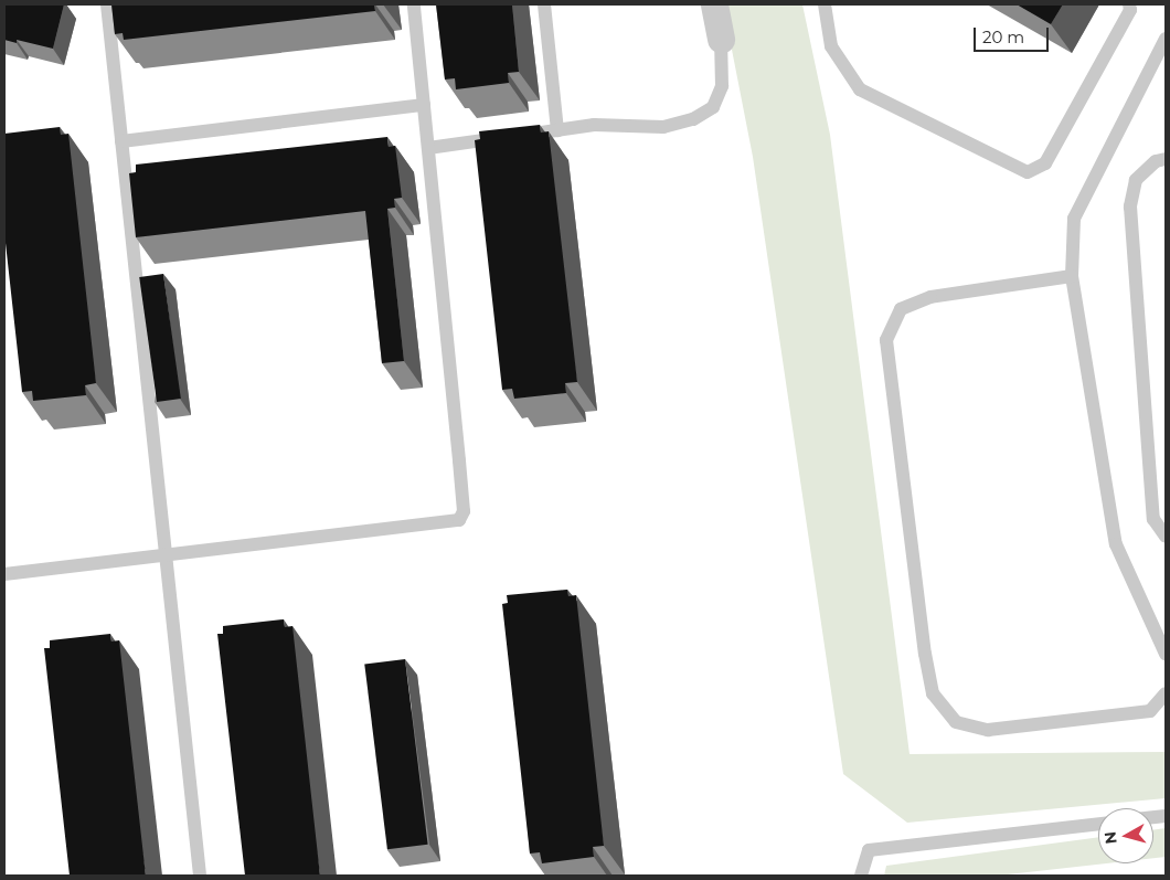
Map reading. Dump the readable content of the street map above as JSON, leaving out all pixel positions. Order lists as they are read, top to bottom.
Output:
{
  "scale_bar": "20 m",
  "north": "left"
}
